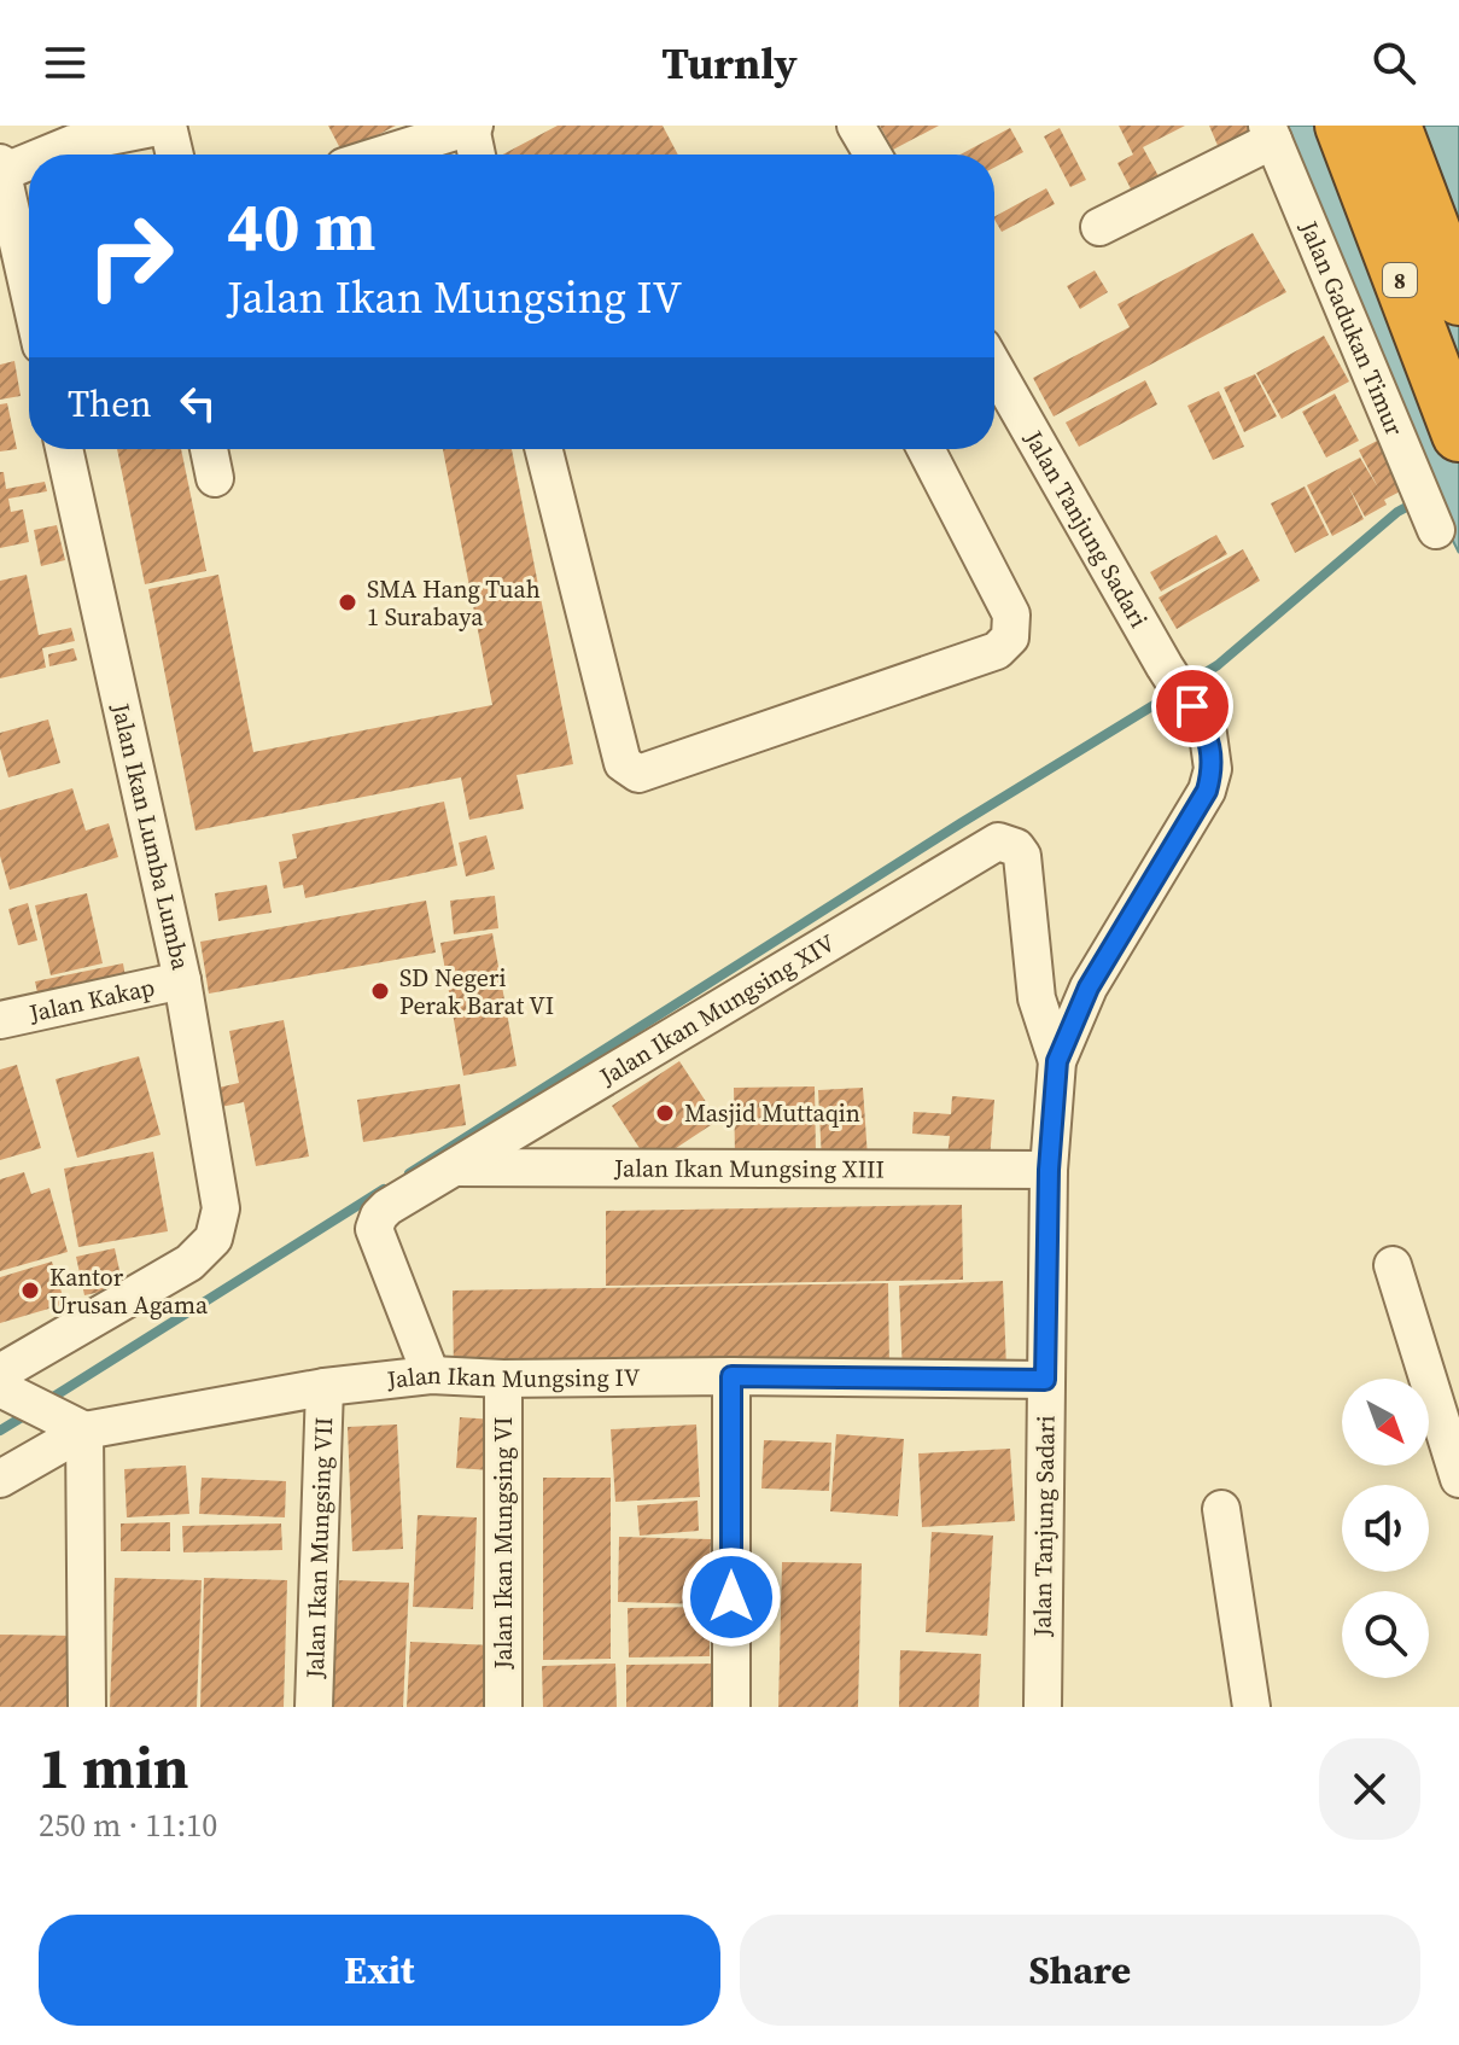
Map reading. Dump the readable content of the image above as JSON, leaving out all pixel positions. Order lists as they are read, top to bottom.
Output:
{
  "streets": {
    "highway": ["8"],
    "street": [
      "Jalan Gadukan Timur",
      "Jalan Tanjung Sadari",
      "Jalan Ikan Lumba Lumba",
      "Jalan Kakap",
      "Jalan Ikan Mungsing XIV",
      "Jalan Ikan Mungsing XIII",
      "Jalan Ikan Mungsing IV",
      "Jalan Ikan Mungsing VI",
      "Jalan Ikan Mungsing VII"
    ]
  },
  "crossings": [
    ["Jalan Tanjung Sadari", "Jalan Ikan Mungsing XIV"],
    ["Jalan Tanjung Sadari", "Jalan Ikan Mungsing XIII"],
    ["Jalan Tanjung Sadari", "Jalan Ikan Mungsing IV"],
    ["Jalan Ikan Lumba Lumba", "Jalan Kakap"],
    ["Jalan Ikan Mungsing XIV", "Jalan Ikan Mungsing XIII"],
    ["Jalan Ikan Mungsing XIV", "Jalan Ikan Mungsing IV"],
    ["Jalan Ikan Mungsing IV", "Jalan Ikan Mungsing VI"],
    ["Jalan Ikan Mungsing IV", "Jalan Ikan Mungsing VII"]
  ],
  "places": [
    "SMA Hang Tuah 1 Surabaya",
    "SD Negeri Perak Barat VI",
    "Masjid Muttaqin",
    "Kantor Urusan Agama"
  ],
  "north": "bottom right",
  "page": {
    "header": "Turnly",
    "turn": ["40 m", "Jalan Ikan Mungsing IV"],
    "then": "Then",
    "heading": ["1 min", "250 m · 11:10"],
    "buttons": ["Exit", "Share"]
  }
}
